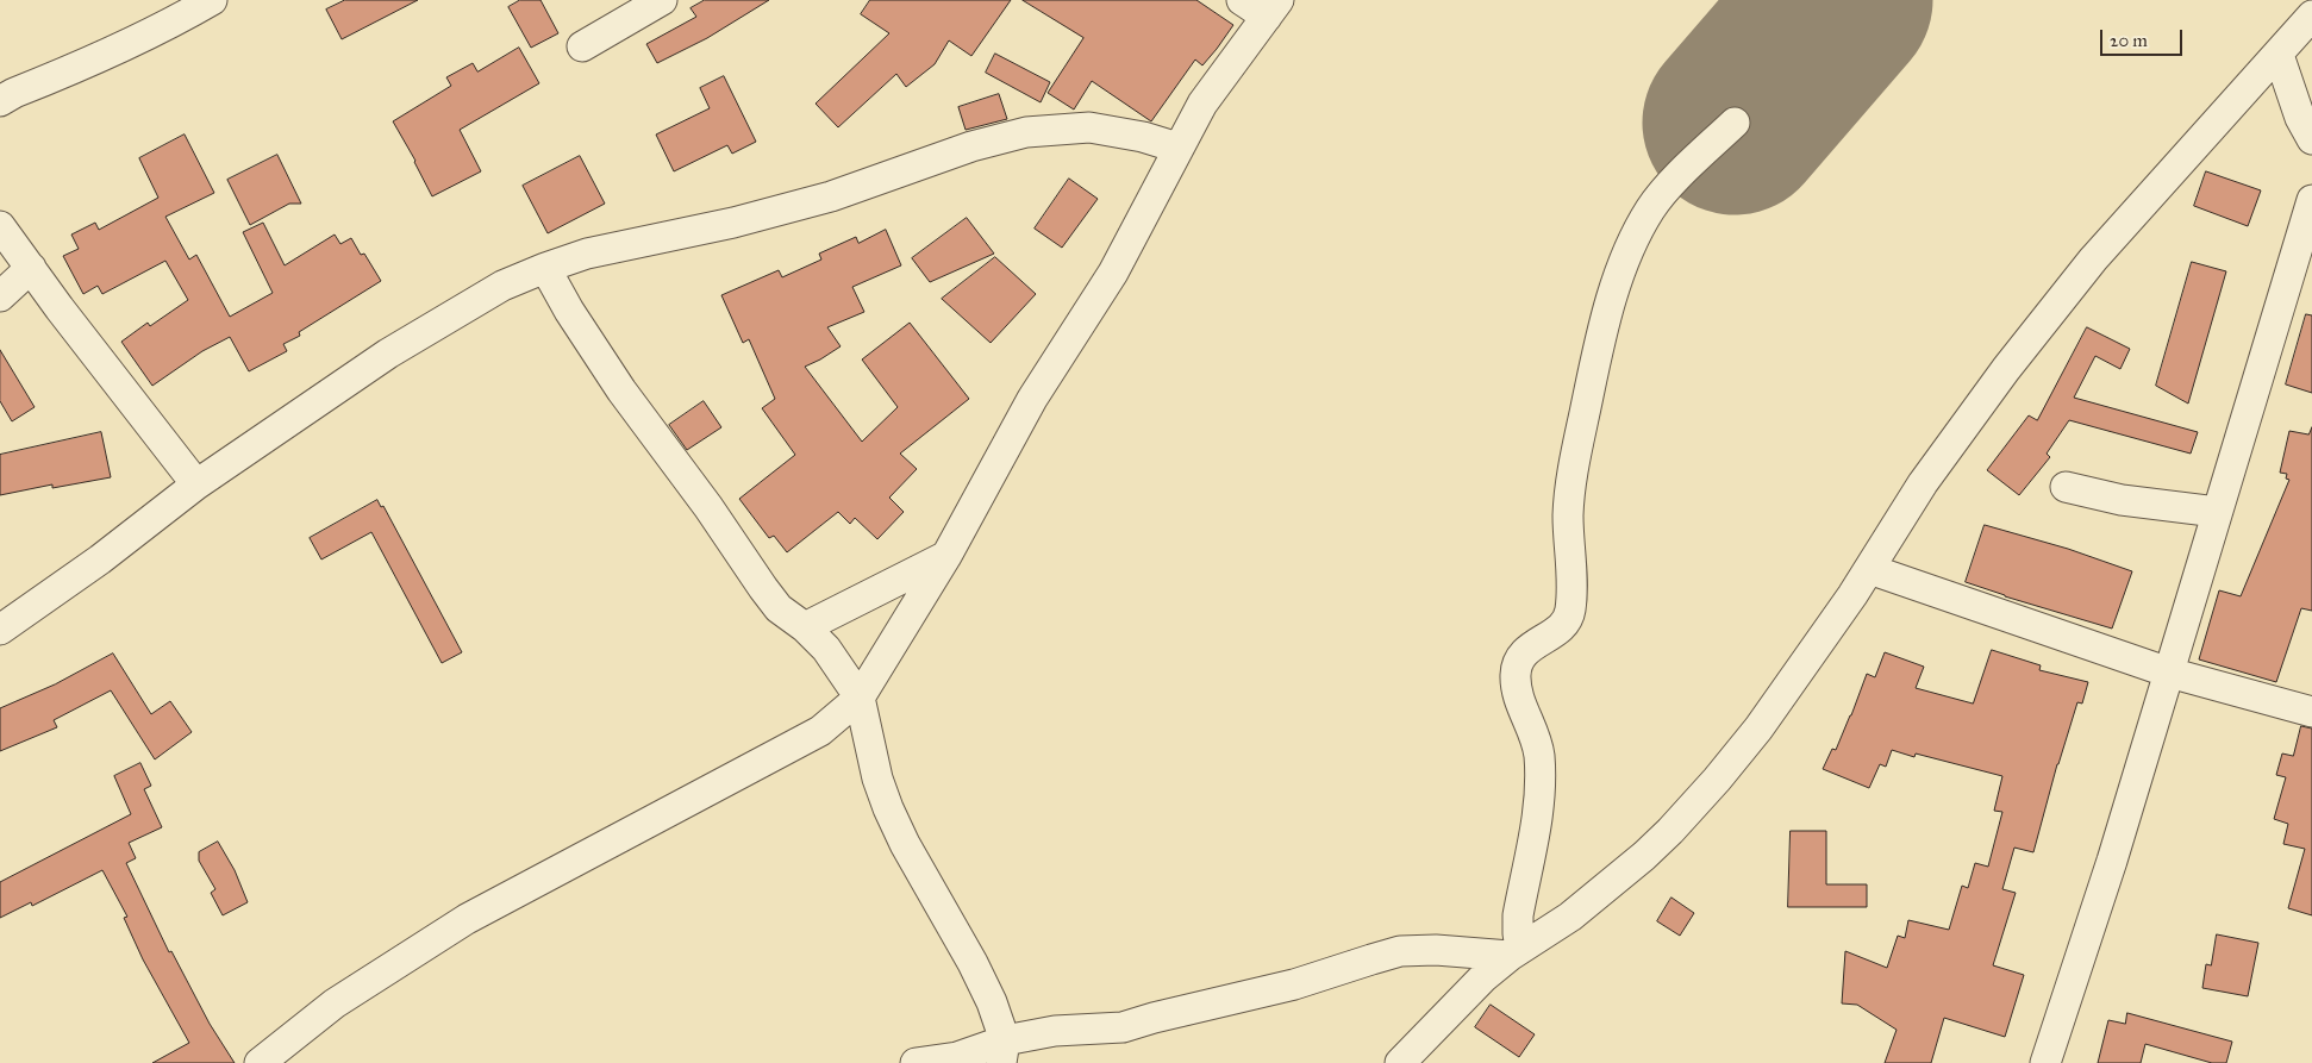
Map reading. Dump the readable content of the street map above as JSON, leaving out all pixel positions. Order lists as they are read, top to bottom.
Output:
{
  "scale_bar": "20 m"
}
